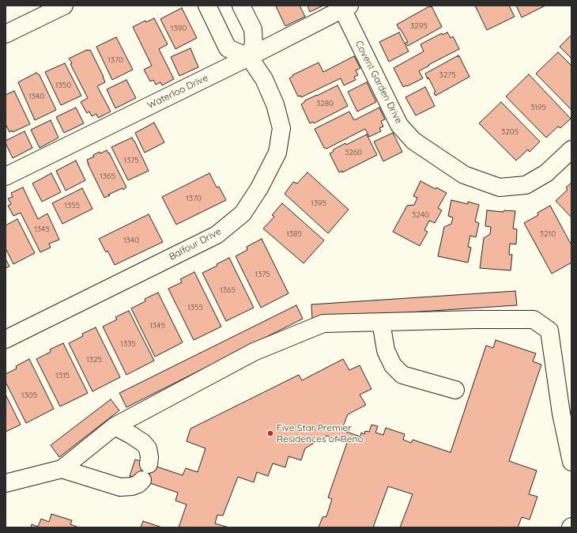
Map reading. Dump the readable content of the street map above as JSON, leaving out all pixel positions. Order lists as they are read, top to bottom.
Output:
{
  "streets": {
    "street": ["Covent Garden Drive", "Waterloo Drive", "Balfour Drive"]
  },
  "crossings": [
    ["Covent Garden Drive", "Waterloo Drive"],
    ["Waterloo Drive", "Balfour Drive"]
  ],
  "places": ["Five Star Premier Residences of Reno"],
  "house_numbers": [
    "3295",
    "1390",
    "1370",
    "3275",
    "1350",
    "1340",
    "3280",
    "3195",
    "3205",
    "3260",
    "1375",
    "1365",
    "1370",
    "1395",
    "1355",
    "3240",
    "1345",
    "1385",
    "3210",
    "1340",
    "1375",
    "1365",
    "1355",
    "1345",
    "1335",
    "1325",
    "1315",
    "1305"
  ]
}
